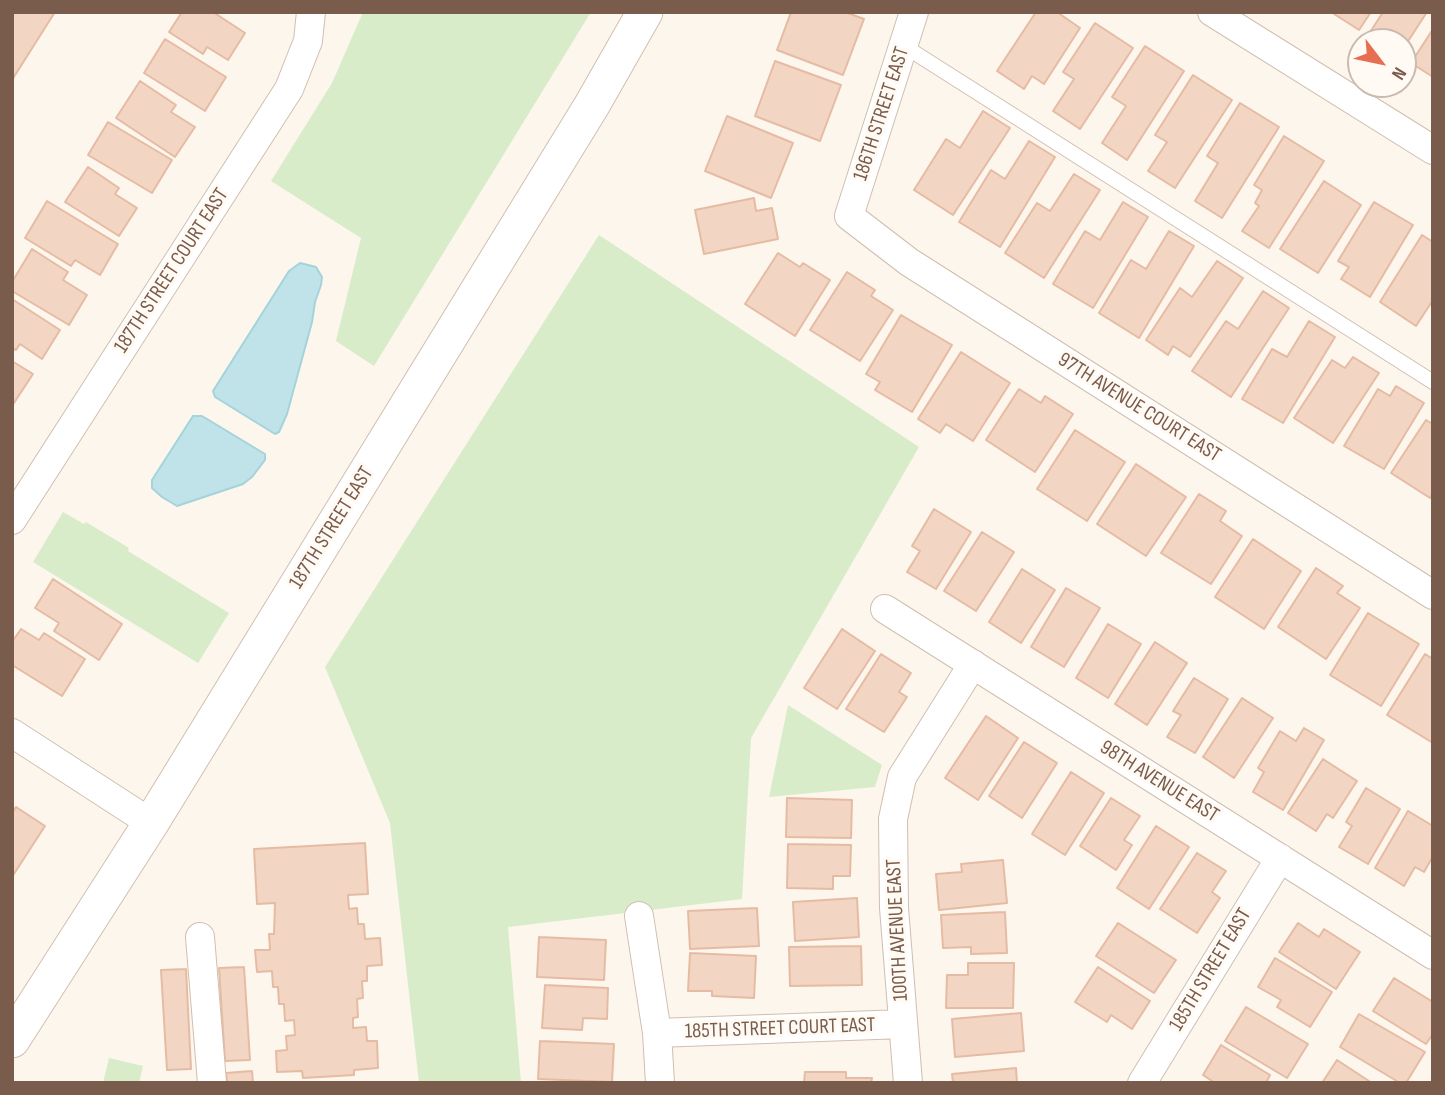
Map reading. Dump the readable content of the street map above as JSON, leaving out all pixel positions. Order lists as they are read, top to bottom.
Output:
{
  "streets": {
    "street": [
      "186TH STREET EAST",
      "187TH STREET COURT EAST",
      "97TH AVENUE COURT EAST",
      "187TH STREET EAST",
      "98TH AVENUE EAST",
      "100TH AVENUE EAST",
      "185TH STREET EAST",
      "185TH STREET COURT EAST"
    ]
  },
  "crossings": [
    ["186TH STREET EAST", "97TH AVENUE COURT EAST"],
    ["98TH AVENUE EAST", "100TH AVENUE EAST"],
    ["98TH AVENUE EAST", "185TH STREET EAST"],
    ["100TH AVENUE EAST", "185TH STREET COURT EAST"]
  ],
  "north": "bottom right"
}
